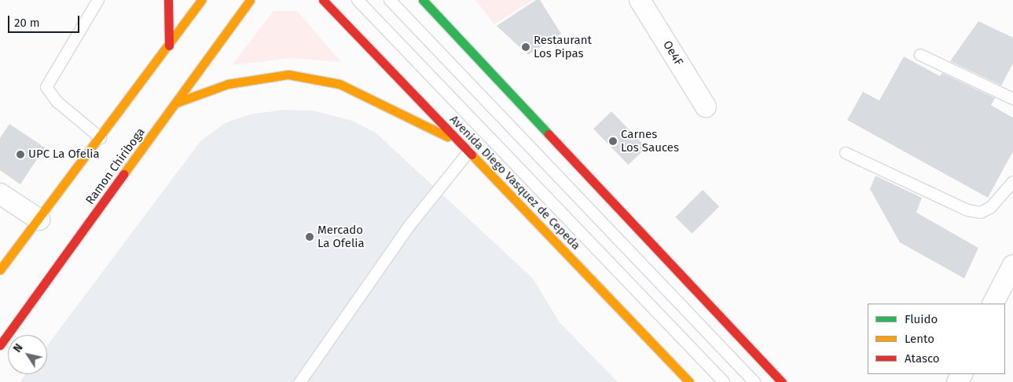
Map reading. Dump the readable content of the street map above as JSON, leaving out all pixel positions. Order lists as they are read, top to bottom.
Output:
{
  "streets": {
    "main road": ["Ramon Chiriboga", "Avenida Diego Vasquez de Cepeda"],
    "street": ["Oe4F"]
  },
  "places": [
    "Restaurant Los Pipas",
    "Carnes Los Sauces",
    "UPC La Ofelia",
    "Mercado La Ofelia"
  ],
  "legend": ["Fluido", "Lento", "Atasco"],
  "scale_bar": "20 m",
  "north": "top left"
}
